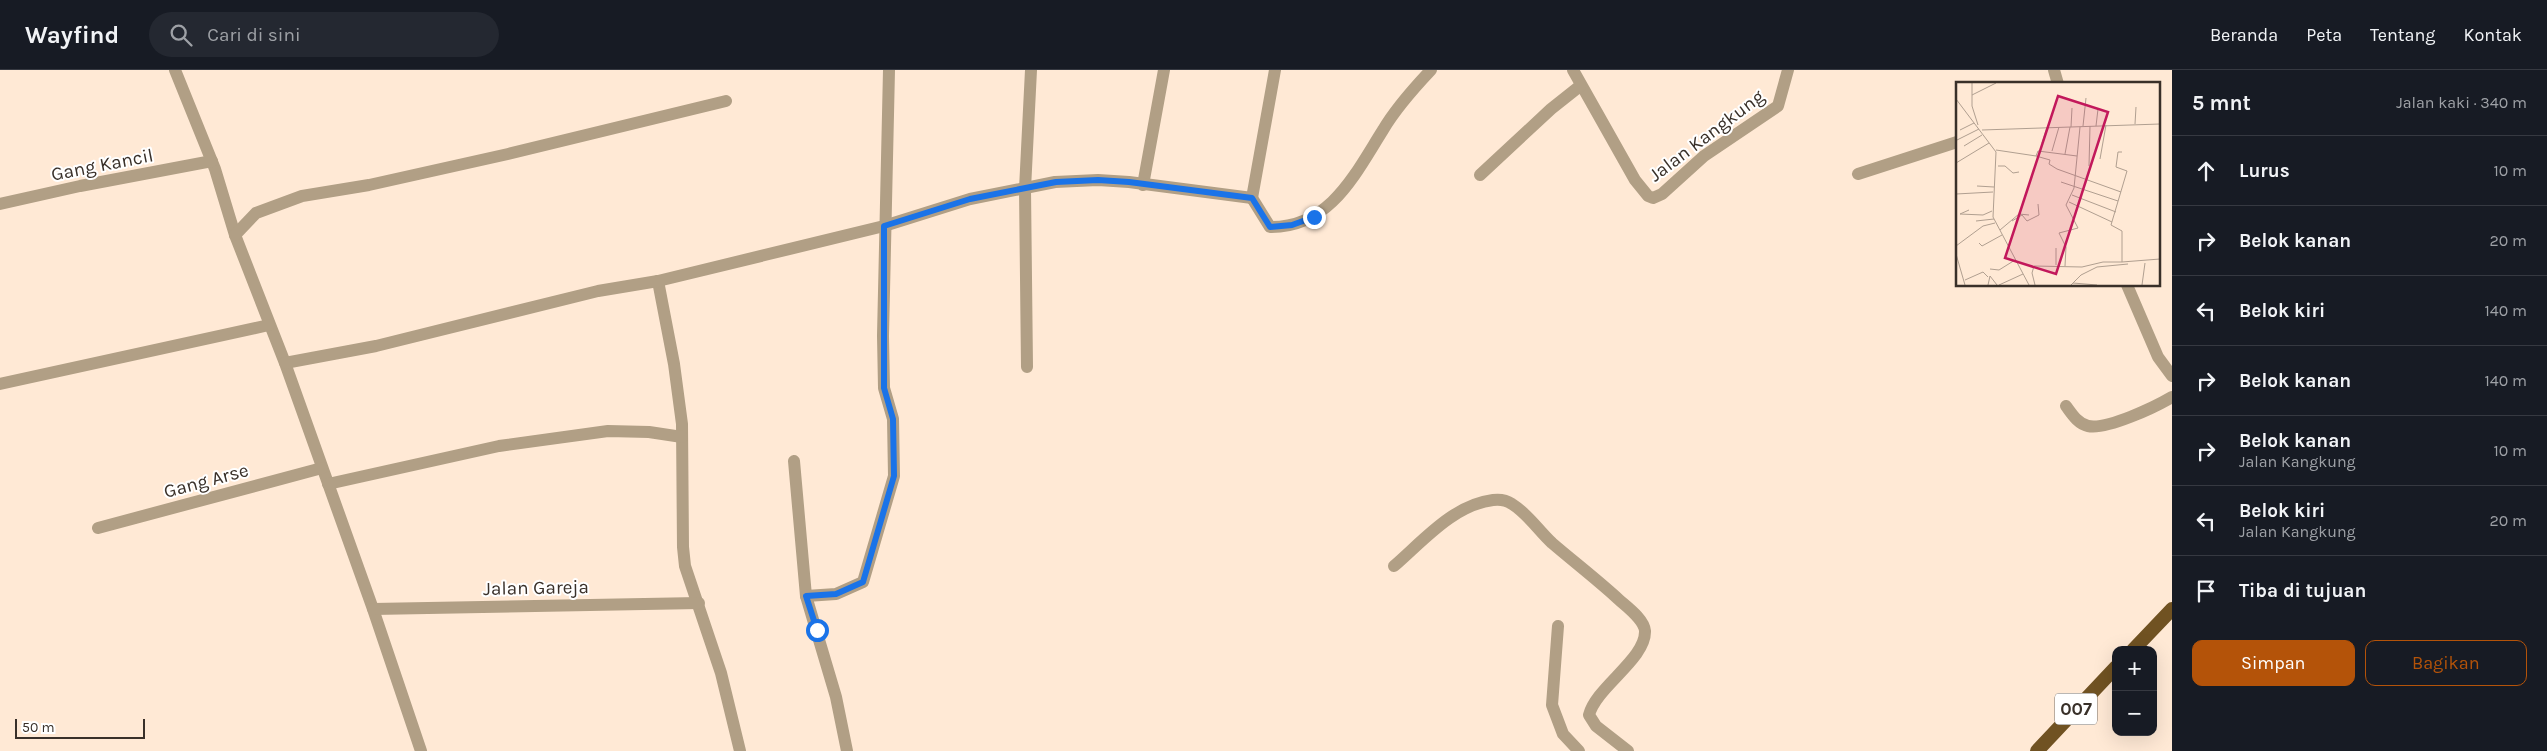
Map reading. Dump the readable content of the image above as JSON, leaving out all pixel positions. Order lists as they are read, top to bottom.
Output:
{
  "streets": {
    "highway": ["007"],
    "street": [
      "Jalan Kangkung",
      "Gang Kancil",
      "Gang Arse",
      "Jalan Gareja"
    ]
  },
  "scale_bar": "50 m",
  "page": {
    "header": "Wayfind",
    "search": "Cari di sini",
    "nav": [
      "Beranda",
      "Peta",
      "Tentang",
      "Kontak"
    ],
    "heading": ["5 mnt", "Jalan kaki · 340 m"],
    "list": [
      ["Lurus", "10 m"],
      ["Belok kanan", "20 m"],
      ["Belok kiri", "140 m"],
      ["Belok kanan", "140 m"],
      ["Belok kanan", "Jalan Kangkung", "10 m"],
      ["Belok kiri", "Jalan Kangkung", "20 m"],
      "Tiba di tujuan"
    ],
    "buttons": ["Simpan", "Bagikan"],
    "map_buttons": ["+", "−"],
    "scale": "50 m"
  }
}
